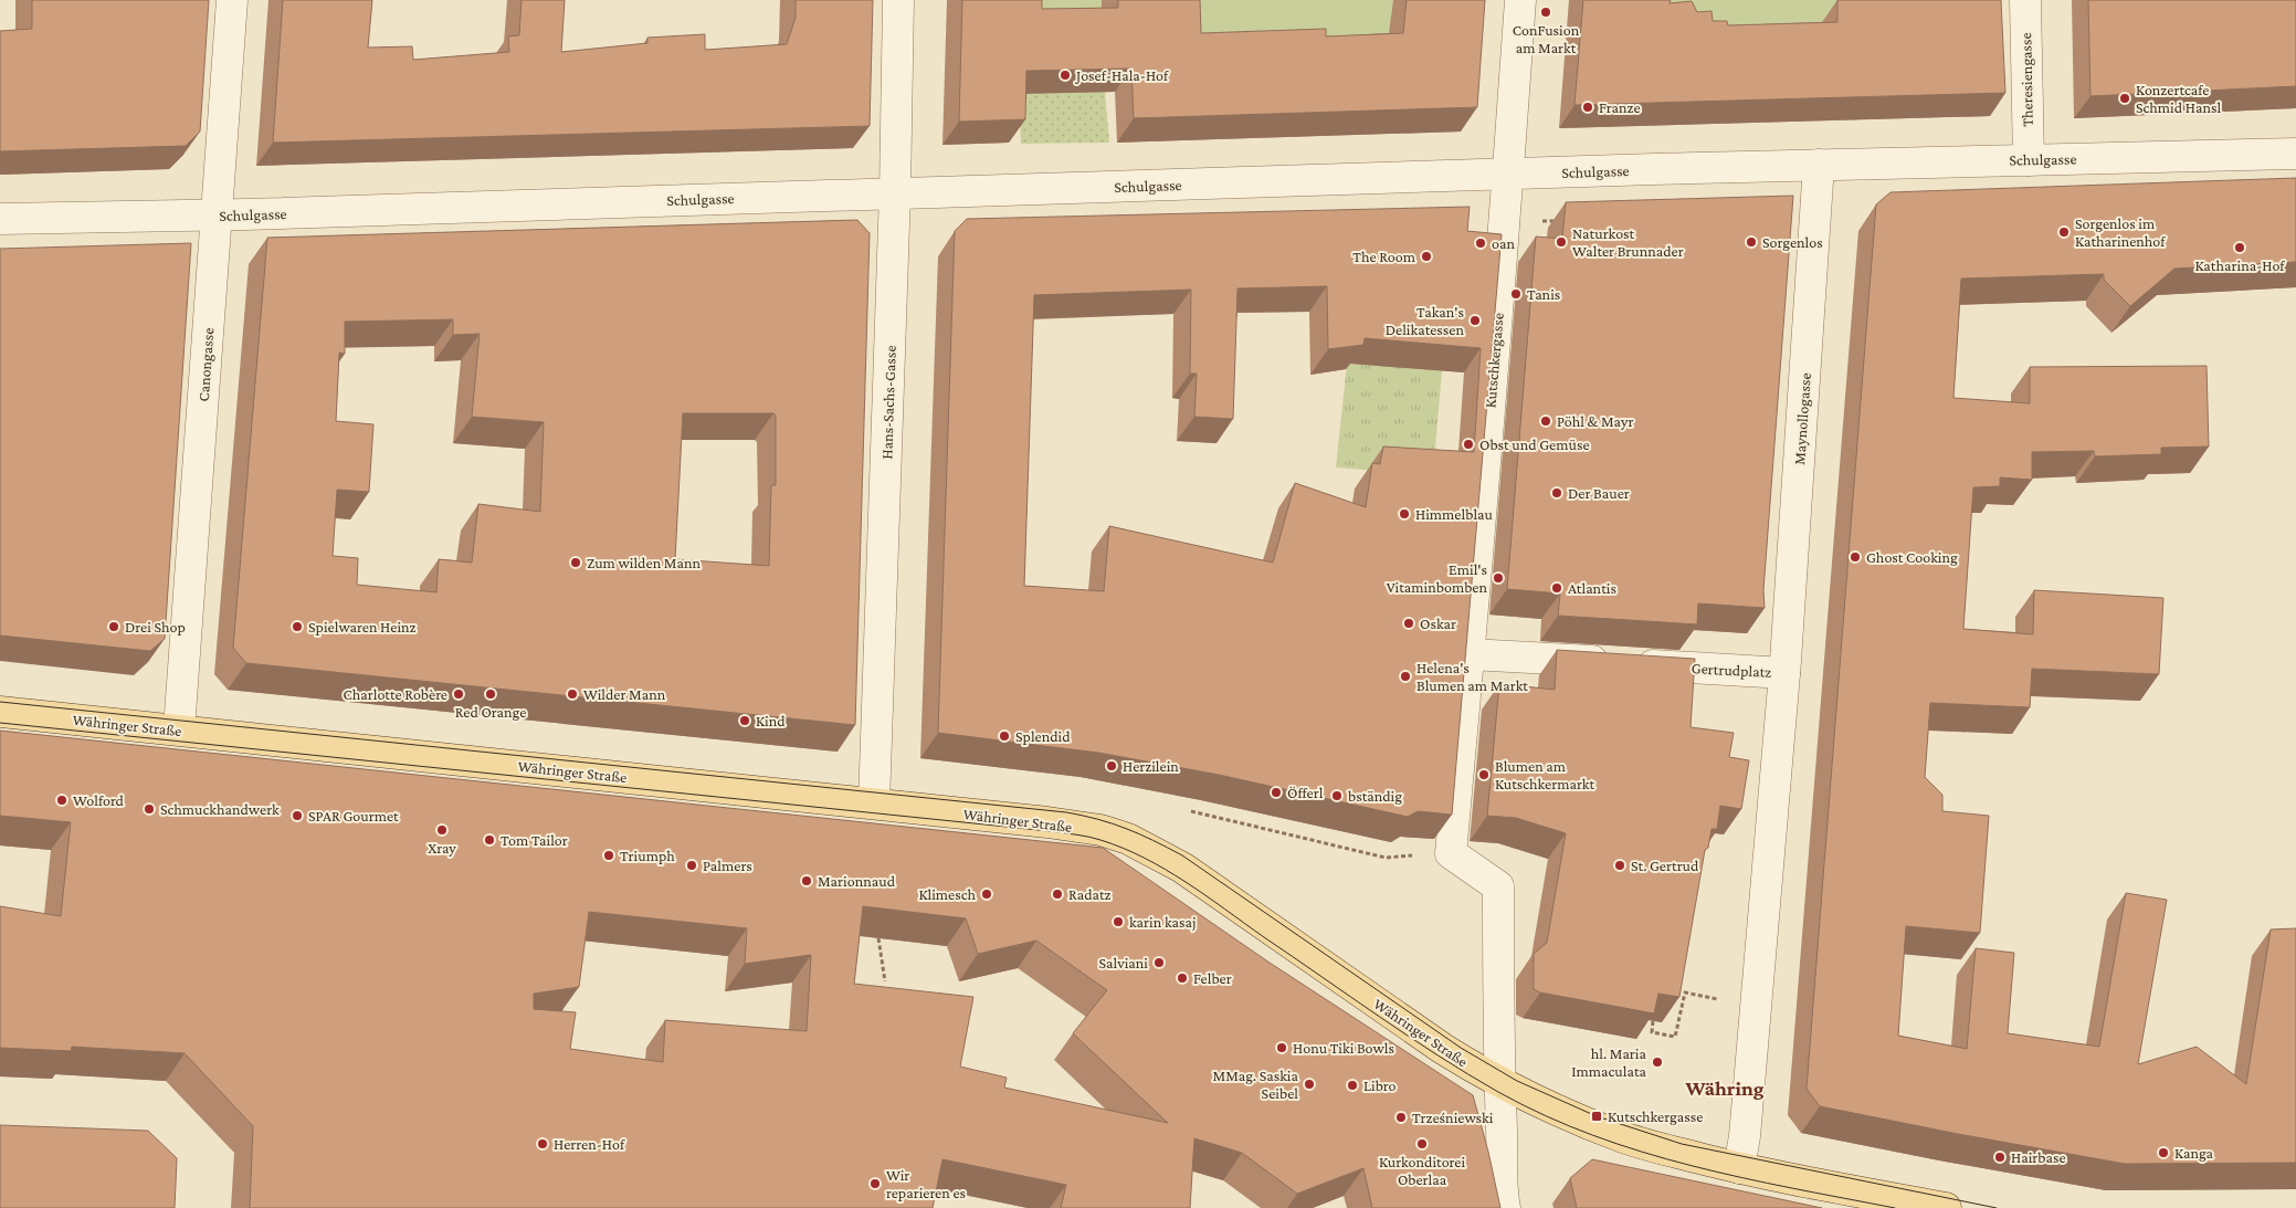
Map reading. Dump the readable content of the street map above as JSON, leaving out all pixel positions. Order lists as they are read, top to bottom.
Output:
{
  "streets": {
    "main road": ["Währinger Straße"],
    "street": [
      "Theresiengasse",
      "Schulgasse",
      "Kutschkergasse",
      "Canongasse",
      "Hans-Sachs-Gasse",
      "Maynollogasse",
      "Gertrudplatz"
    ]
  },
  "crossings": [
    ["Theresiengasse", "Schulgasse"],
    ["Schulgasse", "Kutschkergasse"],
    ["Schulgasse", "Canongasse"],
    ["Schulgasse", "Hans-Sachs-Gasse"],
    ["Schulgasse", "Maynollogasse"],
    ["Kutschkergasse", "Gertrudplatz"],
    ["Canongasse", "Währinger Straße"],
    ["Hans-Sachs-Gasse", "Währinger Straße"],
    ["Maynollogasse", "Gertrudplatz"],
    ["Gertrudplatz", "Währinger Straße"]
  ],
  "districts": ["Währing"],
  "places": {
    "other": [
      "ConFusion am Markt",
      "Josef-Hala-Hof",
      "Konzertcafe Schmid Hansl",
      "Franze",
      "Sorgenlos im Katharinenhof",
      "Naturkost Walter Brunnader",
      "Sorgenlos",
      "oan",
      "Katharina-Hof",
      "The Room",
      "Tanis",
      "Takan's Delikatessen",
      "Pöhl & Mayr",
      "Obst und Gemüse",
      "Der Bauer",
      "Himmelblau",
      "Ghost Cooking",
      "Zum wilden Mann",
      "Emil's Vitaminbomben",
      "Atlantis",
      "Oskar",
      "Drei Shop",
      "Spielwaren Heinz",
      "Helena's Blumen am Markt",
      "Charlotte Robère",
      "Red Orange",
      "Wilder Mann",
      "Kind",
      "Splendid",
      "Herzilein",
      "Blumen am Kutschkermarkt",
      "Öfferl",
      "bständig",
      "Wolford",
      "Schmuckhandwerk",
      "SPAR Gourmet",
      "Xray",
      "Tom Tailor",
      "Triumph",
      "Palmers",
      "St. Gertrud",
      "Marionnaud",
      "Klimesch",
      "Radatz",
      "karin kasaj",
      "Salviani",
      "Felber",
      "Honu Tiki Bowls",
      "hl. Maria Immaculata",
      "MMag. Saskia Seibel",
      "Libro",
      "Trześniewski",
      "Herren-Hof",
      "Kurkonditorei Oberlaa",
      "Kanga",
      "Hairbase",
      "Wir reparieren es"
    ],
    "transit": ["Kutschkergasse"]
  }
}
